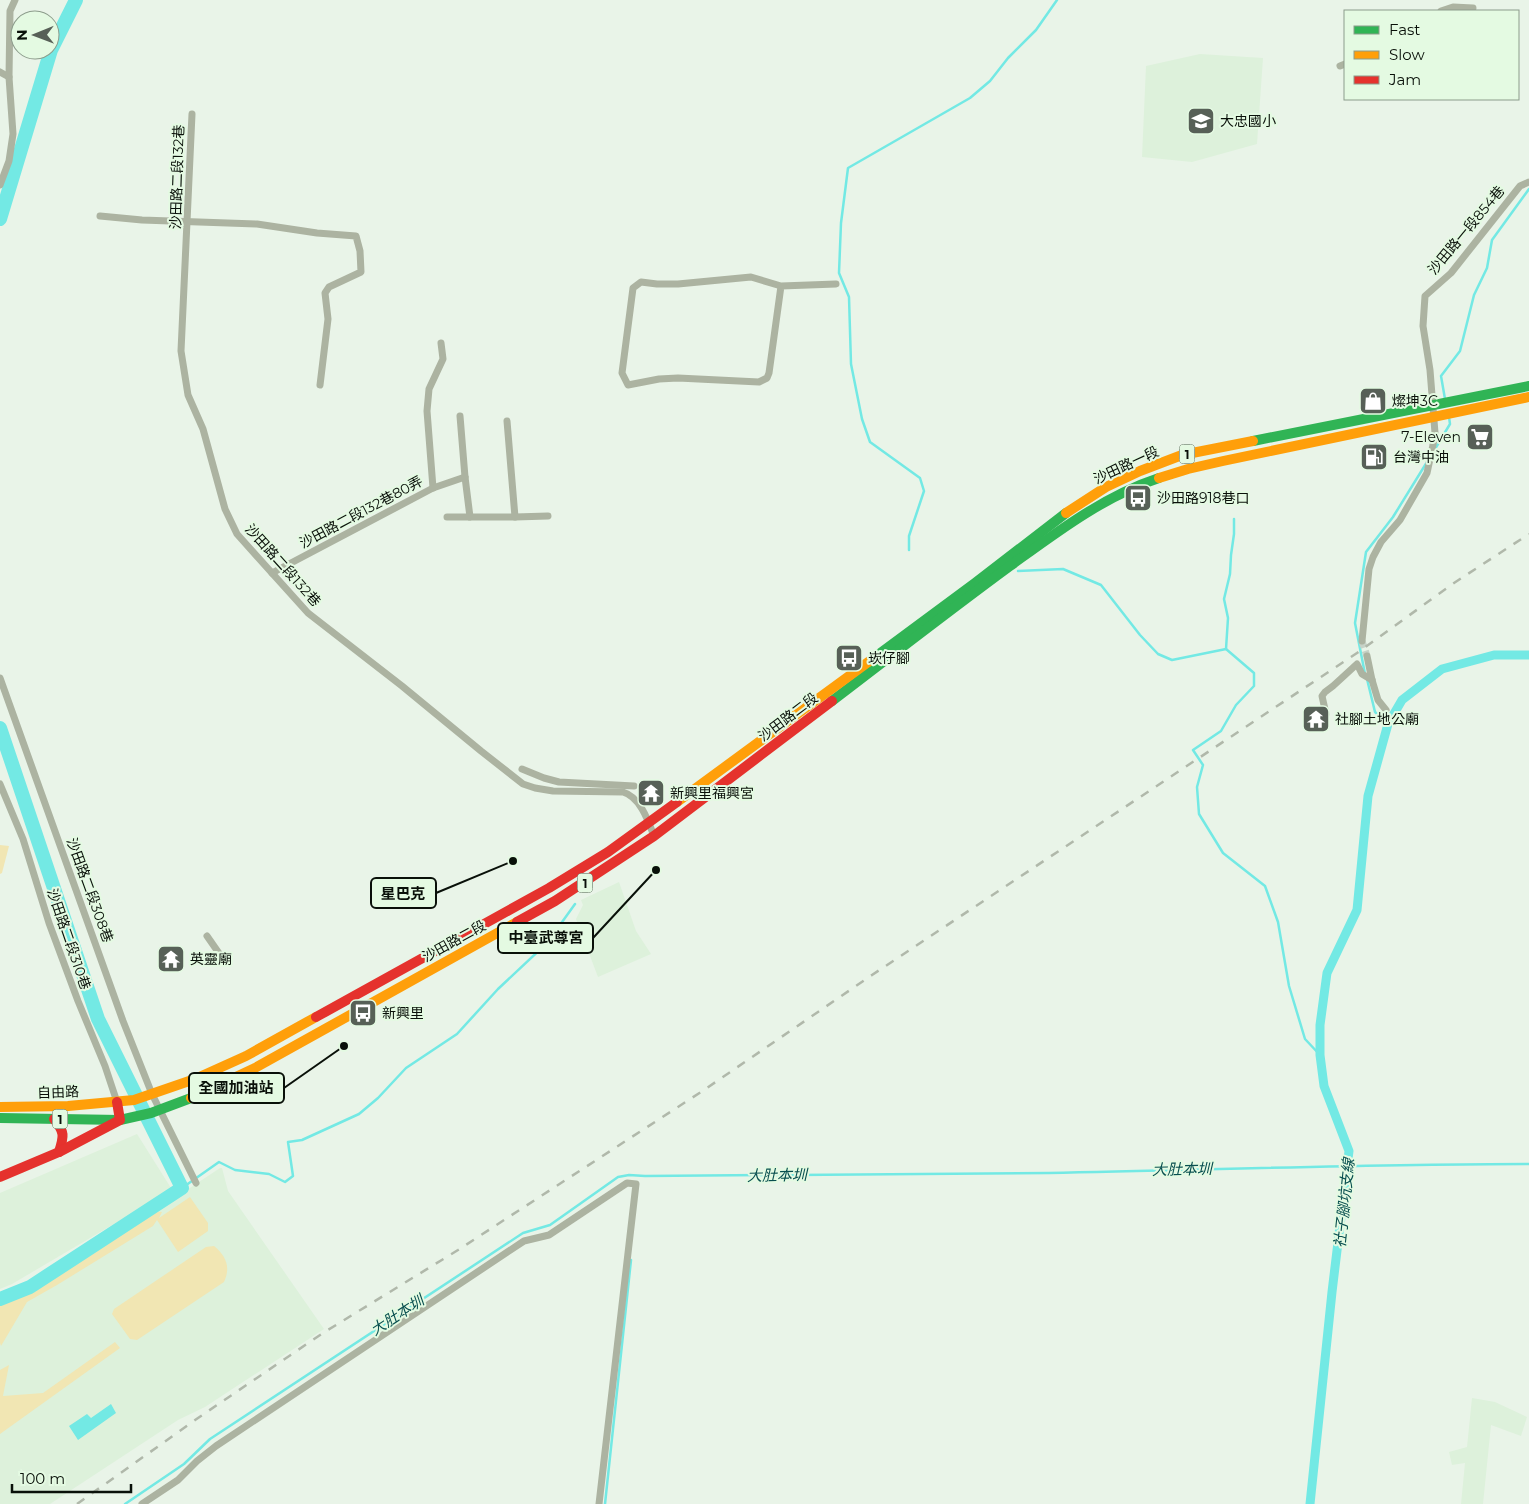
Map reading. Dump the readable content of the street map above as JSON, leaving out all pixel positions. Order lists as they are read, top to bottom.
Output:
{
  "streets": {
    "main road": [
      "1",
      "沙田路一段",
      "沙田路二段",
      "自由路"
    ],
    "street": [
      "沙田路二段132巷",
      "沙田路一段854巷",
      "沙田路二段132巷80弄",
      "沙田路二段308巷",
      "沙田路二段310巷"
    ]
  },
  "crossings": [
    ["沙田路二段132巷", "沙田路二段132巷80弄"],
    ["沙田路二段132巷", "沙田路二段"],
    ["沙田路一段854巷", "1"],
    ["沙田路一段854巷", "沙田路一段"],
    ["1", "沙田路一段"],
    ["沙田路一段", "沙田路二段"],
    ["沙田路二段", "沙田路二段308巷"],
    ["沙田路二段", "沙田路二段310巷"],
    ["沙田路二段", "自由路"],
    ["沙田路二段310巷", "自由路"]
  ],
  "water": ["大肚本圳", "社子腳坑支線"],
  "places": {
    "school or university": ["大忠國小"],
    "shop": ["燦坤3C"],
    "supermarket": ["7-Eleven"],
    "fuel station": ["台灣中油"],
    "bus stop": ["沙田路918巷口", "崁仔腳", "新興里"],
    "temple": ["社腳土地公廟", "新興里福興宮", "英靈廟"],
    "other": ["星巴克", "中臺武尊宮", "全國加油站"]
  },
  "legend": ["Fast", "Slow", "Jam"],
  "scale_bar": "100 m",
  "north": "left"
}
